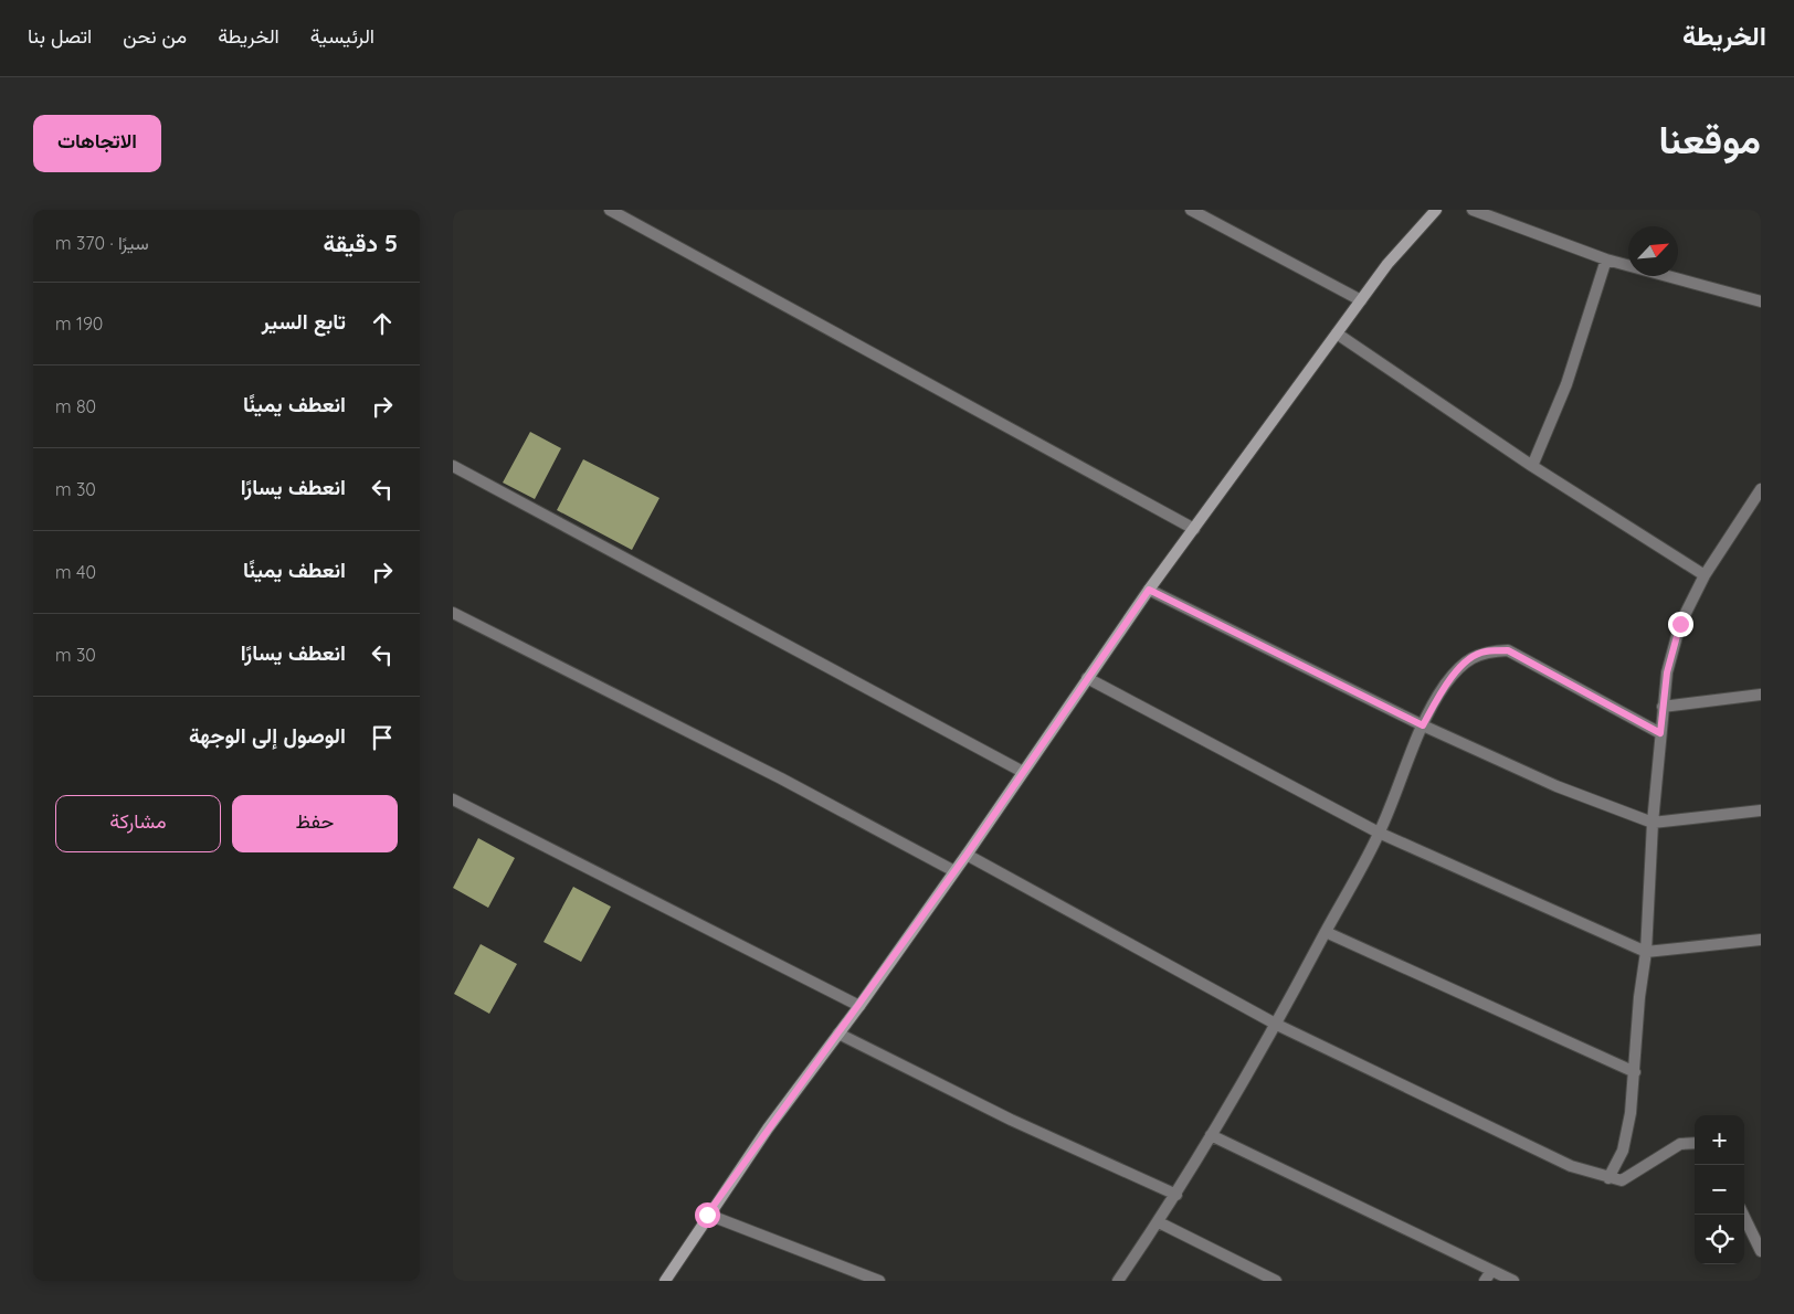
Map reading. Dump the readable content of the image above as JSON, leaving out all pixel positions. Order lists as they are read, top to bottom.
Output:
{
  "north": "top right",
  "page": {
    "header": "الخريطة",
    "nav": [
      "الرئيسية",
      "الخريطة",
      "من نحن",
      "اتصل بنا"
    ],
    "title": "موقعنا",
    "buttons": [
      "الاتجاهات",
      ["حفظ", "مشاركة"]
    ],
    "heading": ["5 دقيقة", "سيرًا · 370 m"],
    "list": [
      ["تابع السير", "190 m"],
      ["انعطف يمينًا", "80 m"],
      ["انعطف يسارًا", "30 m"],
      ["انعطف يمينًا", "40 m"],
      ["انعطف يسارًا", "30 m"],
      "الوصول إلى الوجهة"
    ],
    "map_buttons": ["+", "−"]
  }
}
